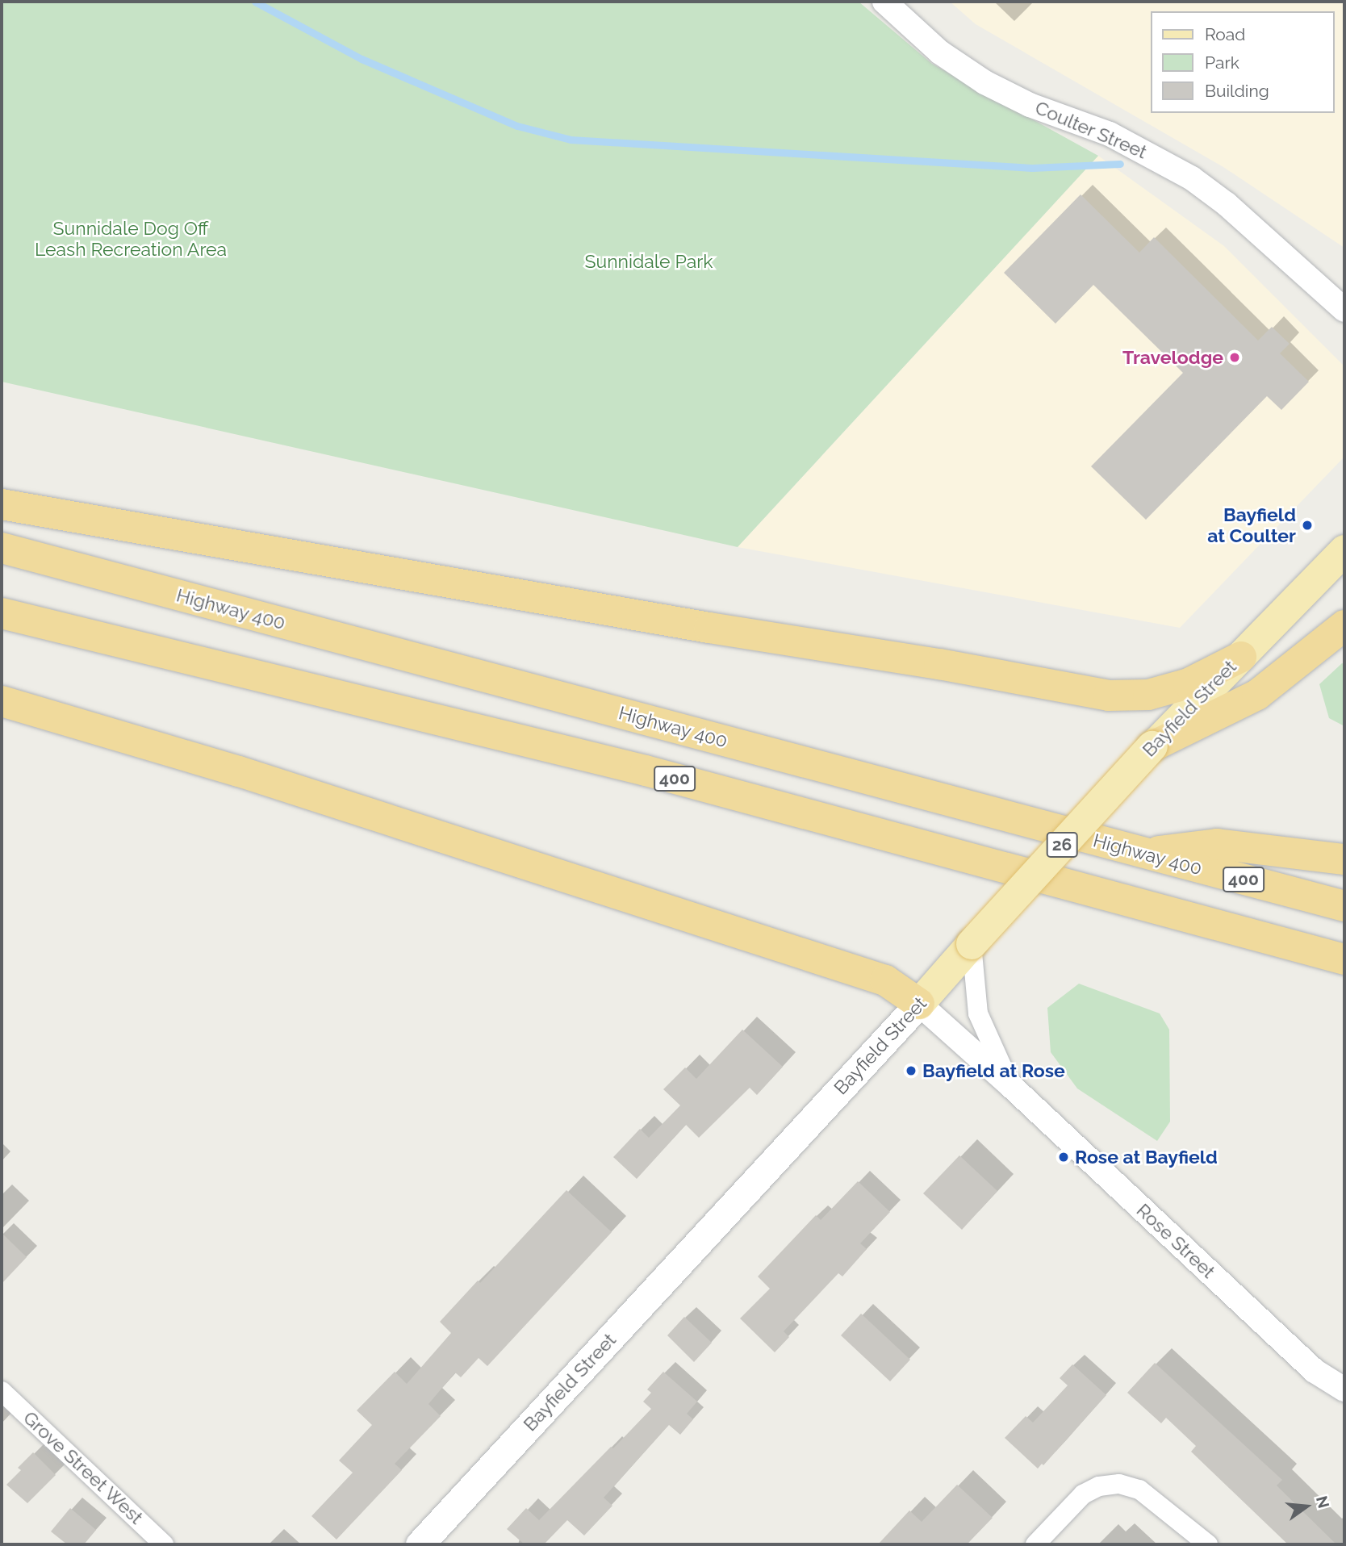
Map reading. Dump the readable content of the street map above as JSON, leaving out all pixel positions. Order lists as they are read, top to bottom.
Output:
{
  "streets": {
    "highway": ["Highway 400", "400"],
    "main road": ["Bayfield Street", "26"],
    "street": ["Coulter Street", "Rose Street", "Grove Street West"]
  },
  "crossings": [
    ["Bayfield Street", "Rose Street"]
  ],
  "parks": ["Sunnidale Dog Off Leash Recreation Area", "Sunnidale Park"],
  "places": [
    "Travelodge",
    "Bayfield at Coulter",
    "Bayfield at Rose",
    "Rose at Bayfield"
  ],
  "legend": ["Road", "Park", "Building"],
  "north": "right"
}
